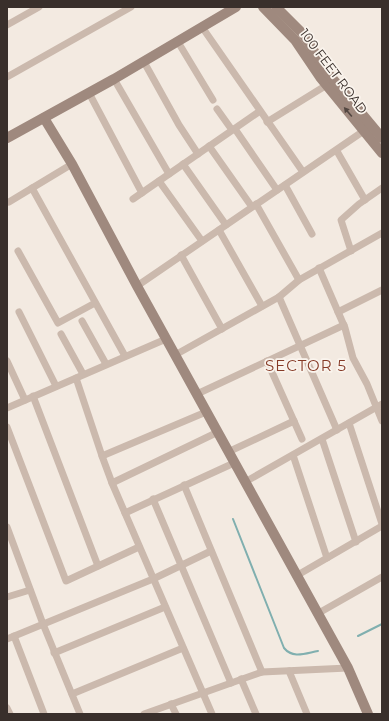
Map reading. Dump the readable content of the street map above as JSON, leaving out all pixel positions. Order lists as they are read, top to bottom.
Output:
{
  "streets": {
    "street": ["100 FEET ROAD"]
  },
  "districts": ["SECTOR 5"]
}
